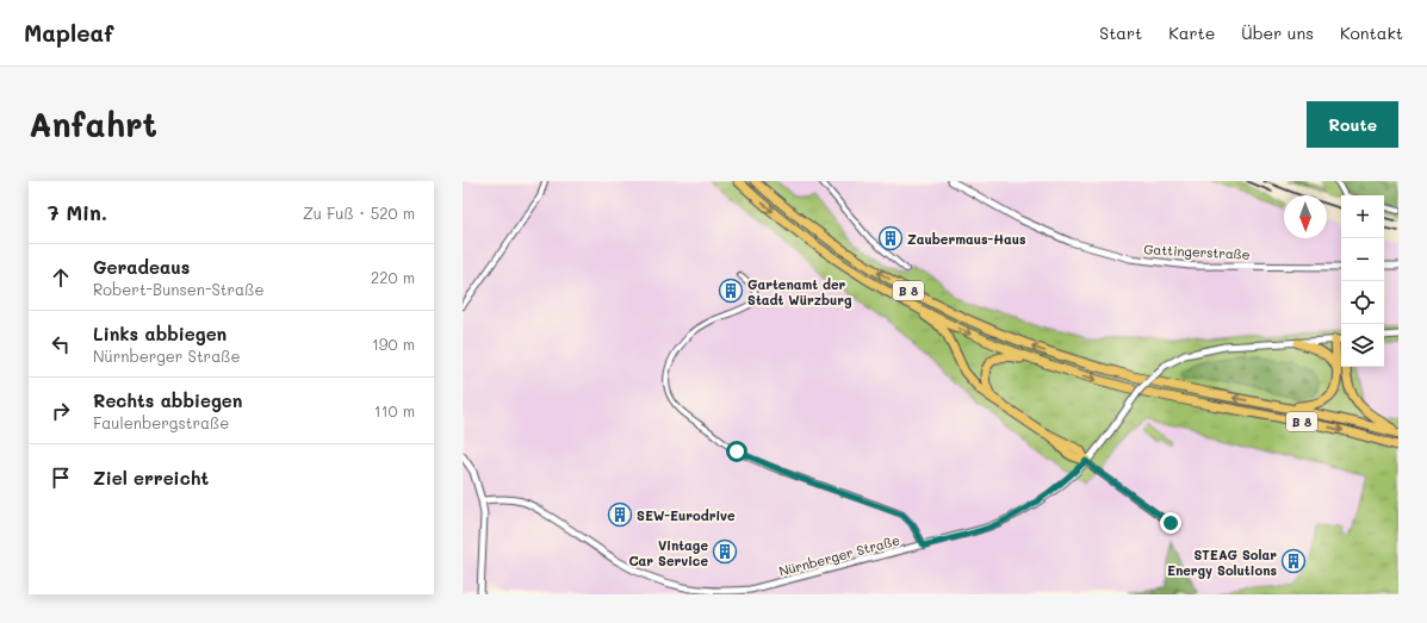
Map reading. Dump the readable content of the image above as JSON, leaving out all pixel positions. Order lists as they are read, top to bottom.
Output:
{
  "streets": {
    "highway": ["B 8"],
    "street": ["Gattingerstraße", "Nürnberger Straße"]
  },
  "places": {
    "building": [
      "Zaubermaus-Haus",
      "Gartenamt der Stadt Würzburg",
      "SEW-Eurodrive",
      "Vintage Car Service",
      "STEAG Solar Energy Solutions"
    ]
  },
  "north": "bottom",
  "page": {
    "header": "Mapleaf",
    "nav": [
      "Start",
      "Karte",
      "Über uns",
      "Kontakt"
    ],
    "buttons": "Route",
    "title": "Anfahrt",
    "heading": ["7 Min.", "Zu Fuß · 520 m"],
    "map_buttons": ["+", "−"],
    "list": [
      ["Geradeaus", "Robert-Bunsen-Straße", "220 m"],
      ["Links abbiegen", "Nürnberger Straße", "190 m"],
      ["Rechts abbiegen", "Faulenbergstraße", "110 m"],
      "Ziel erreicht"
    ]
  }
}
